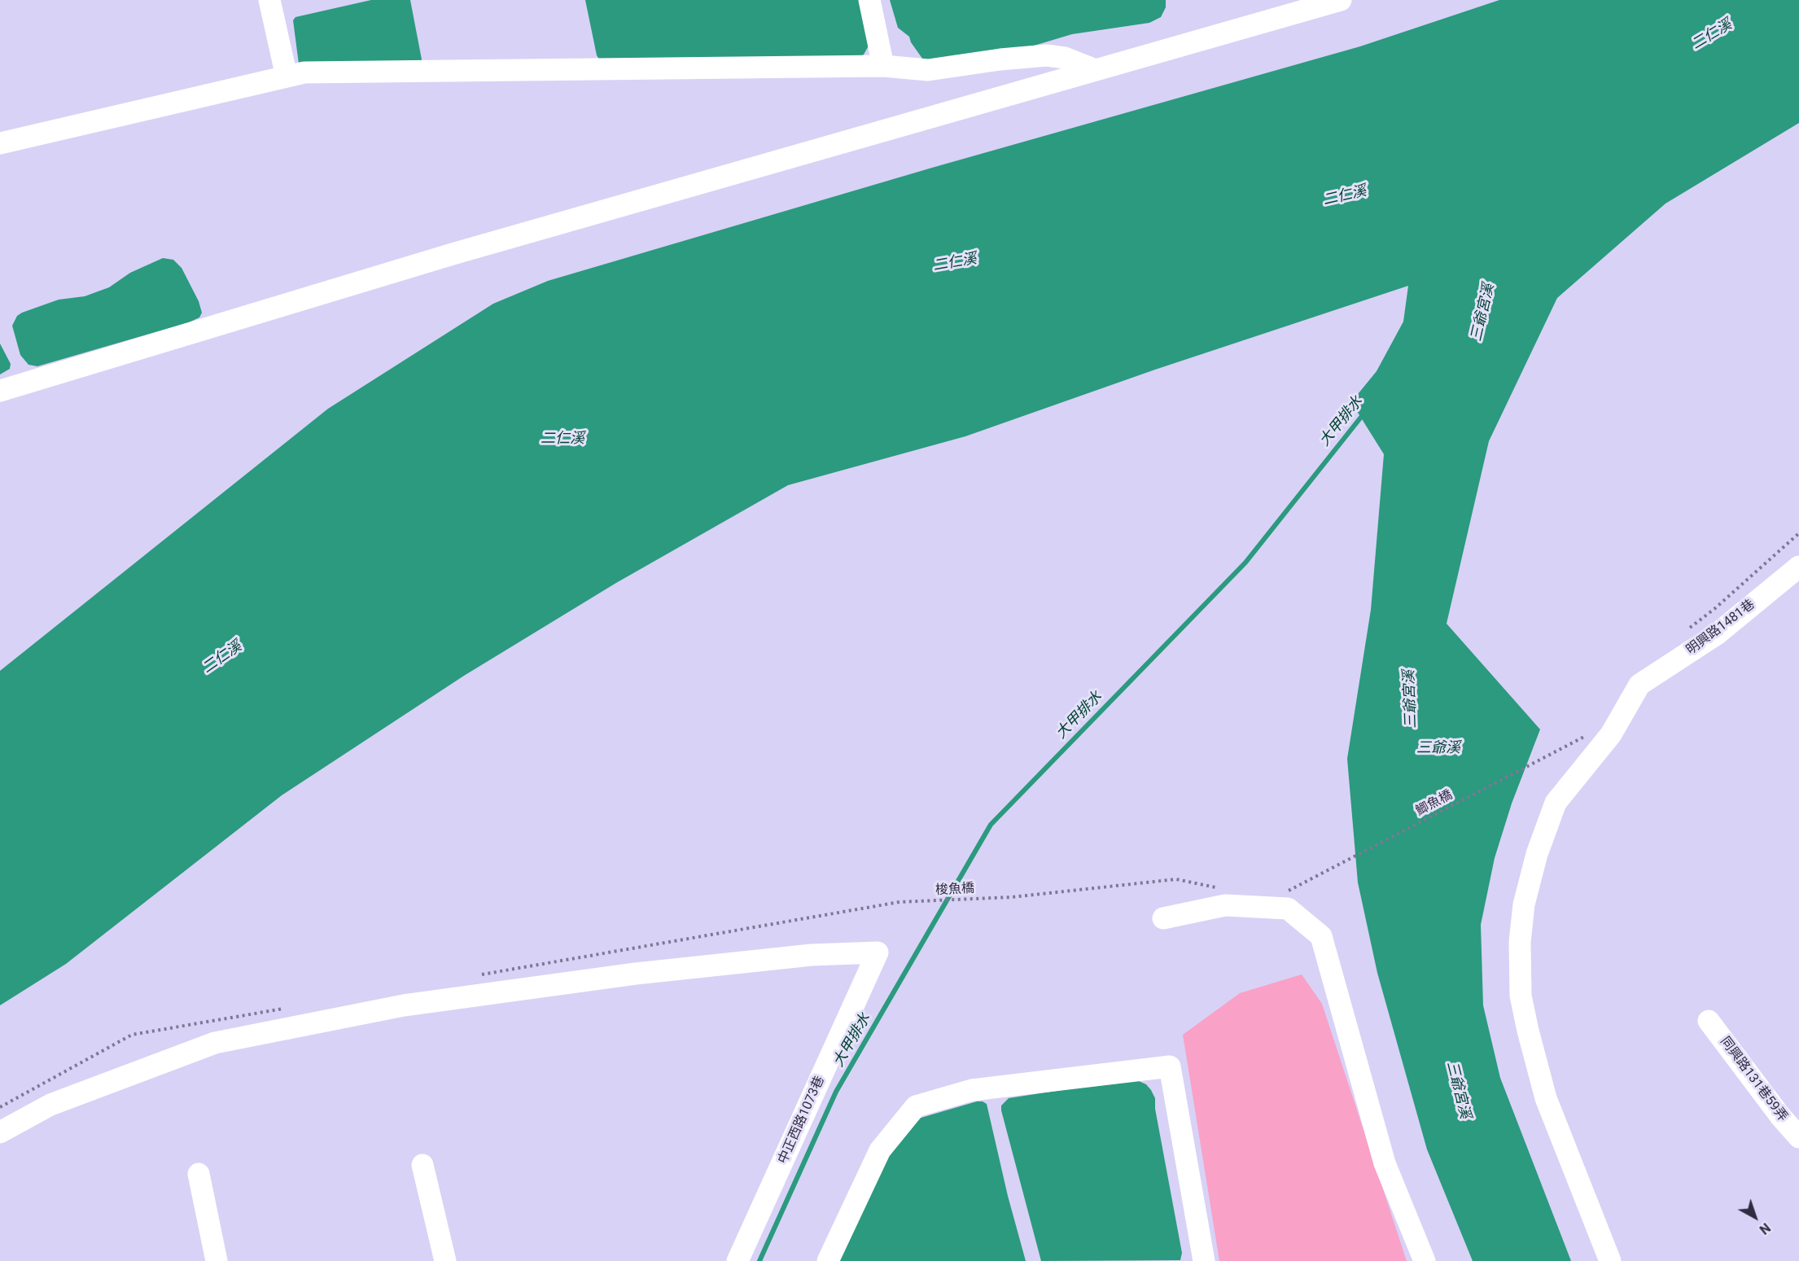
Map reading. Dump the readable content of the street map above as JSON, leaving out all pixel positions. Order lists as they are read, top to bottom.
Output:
{
  "streets": {
    "street": ["明興路1481巷", "同興路131巷59弄", "中正西路1073巷"],
    "path": ["鯽魚橋", "梭魚橋"]
  },
  "water": [
    "二仁溪",
    "三爺宮溪",
    "大甲排水",
    "三爺溪"
  ],
  "north": "bottom right"
}
